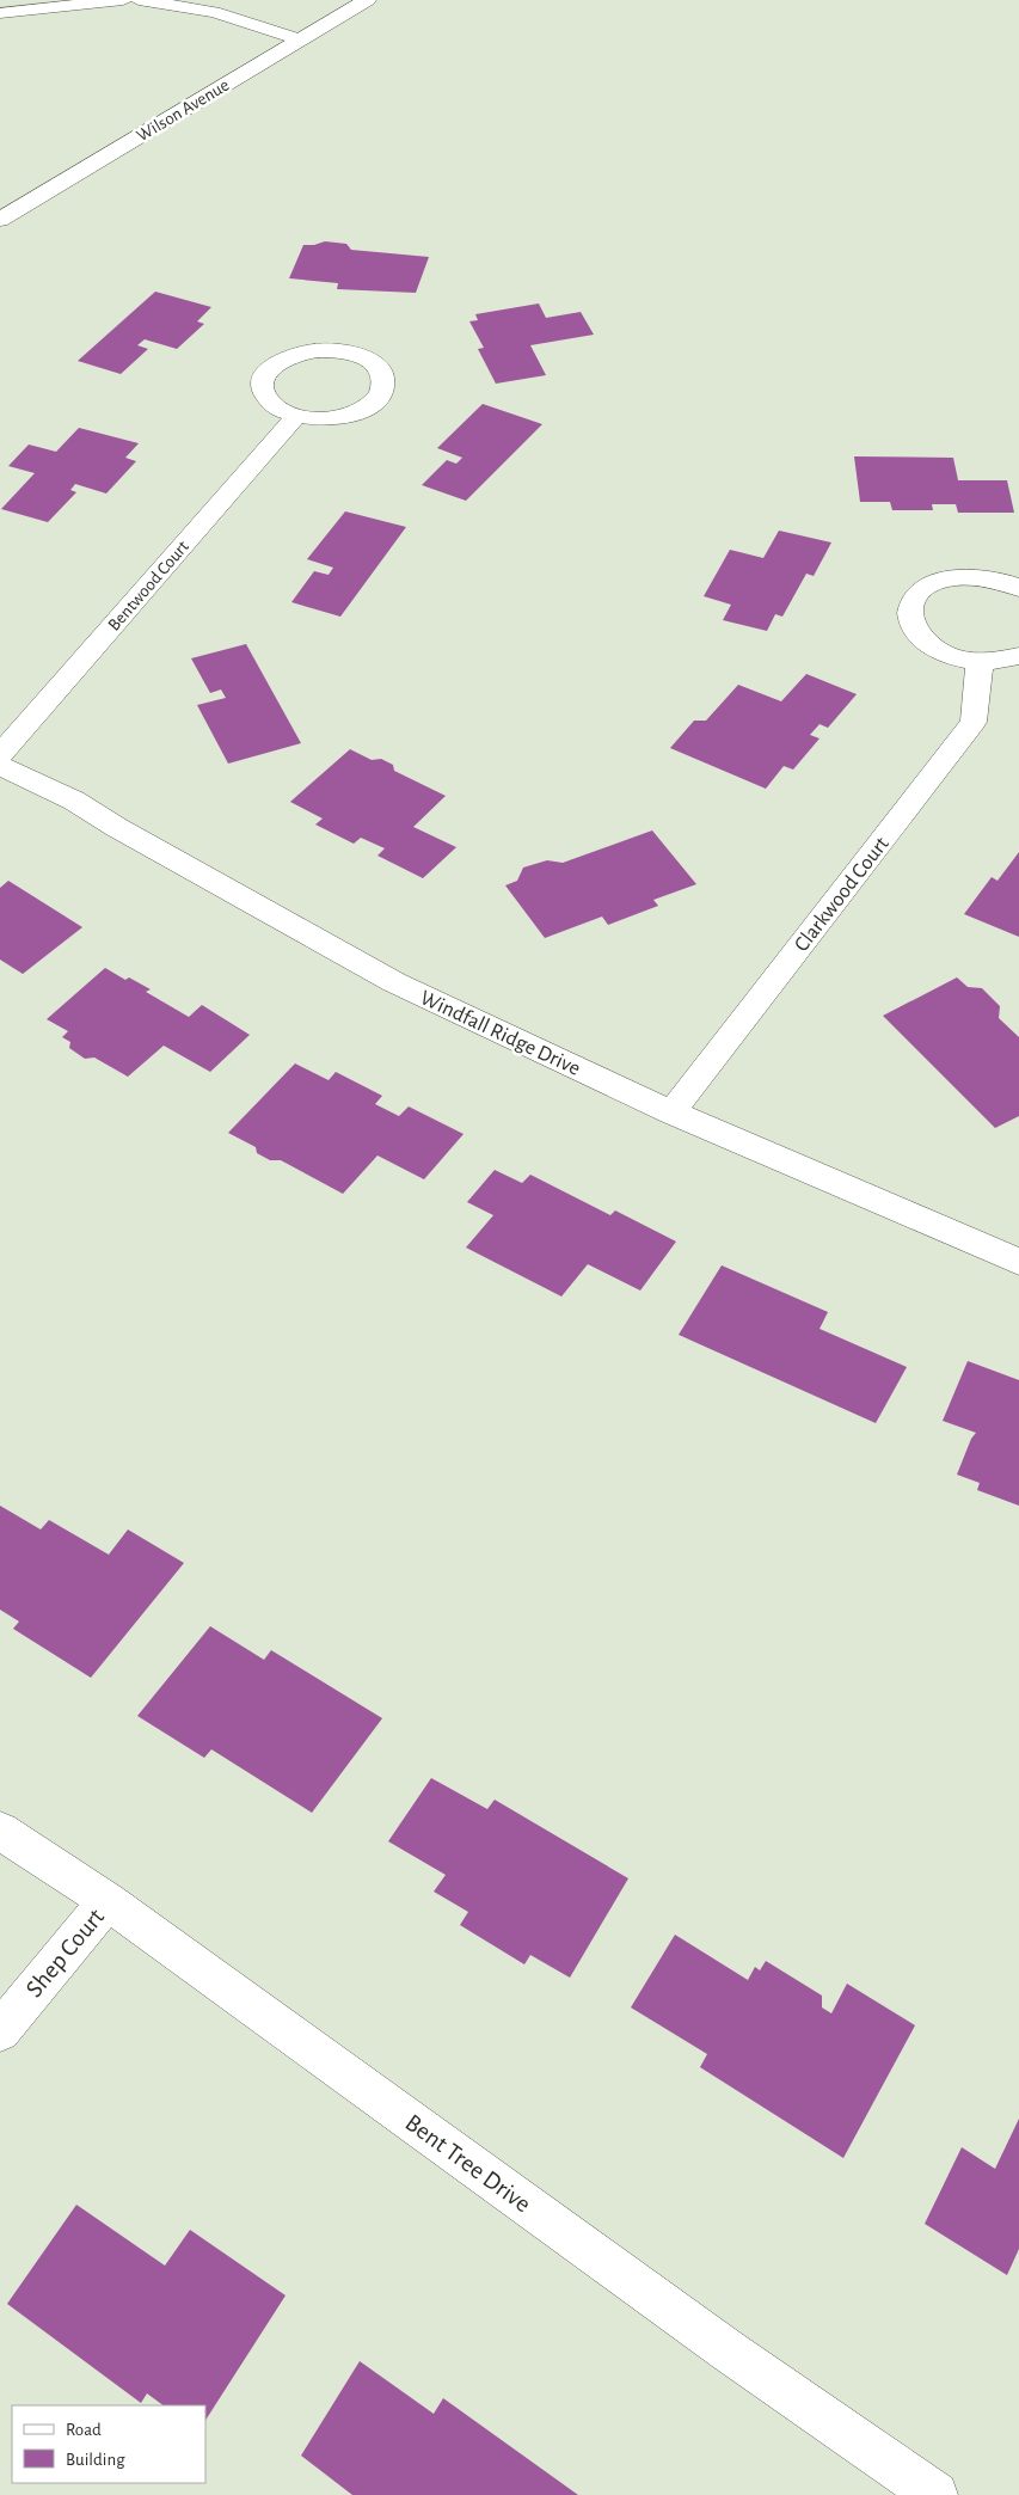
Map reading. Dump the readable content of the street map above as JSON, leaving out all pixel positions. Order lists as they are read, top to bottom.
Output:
{
  "streets": {
    "street": [
      "Wilson Avenue",
      "Bentwood Court",
      "Clarkwood Court",
      "Windfall Ridge Drive",
      "Shep Court",
      "Bent Tree Drive"
    ]
  },
  "crossings": [
    ["Clarkwood Court", "Windfall Ridge Drive"],
    ["Shep Court", "Bent Tree Drive"]
  ],
  "legend": ["Road", "Building"]
}
